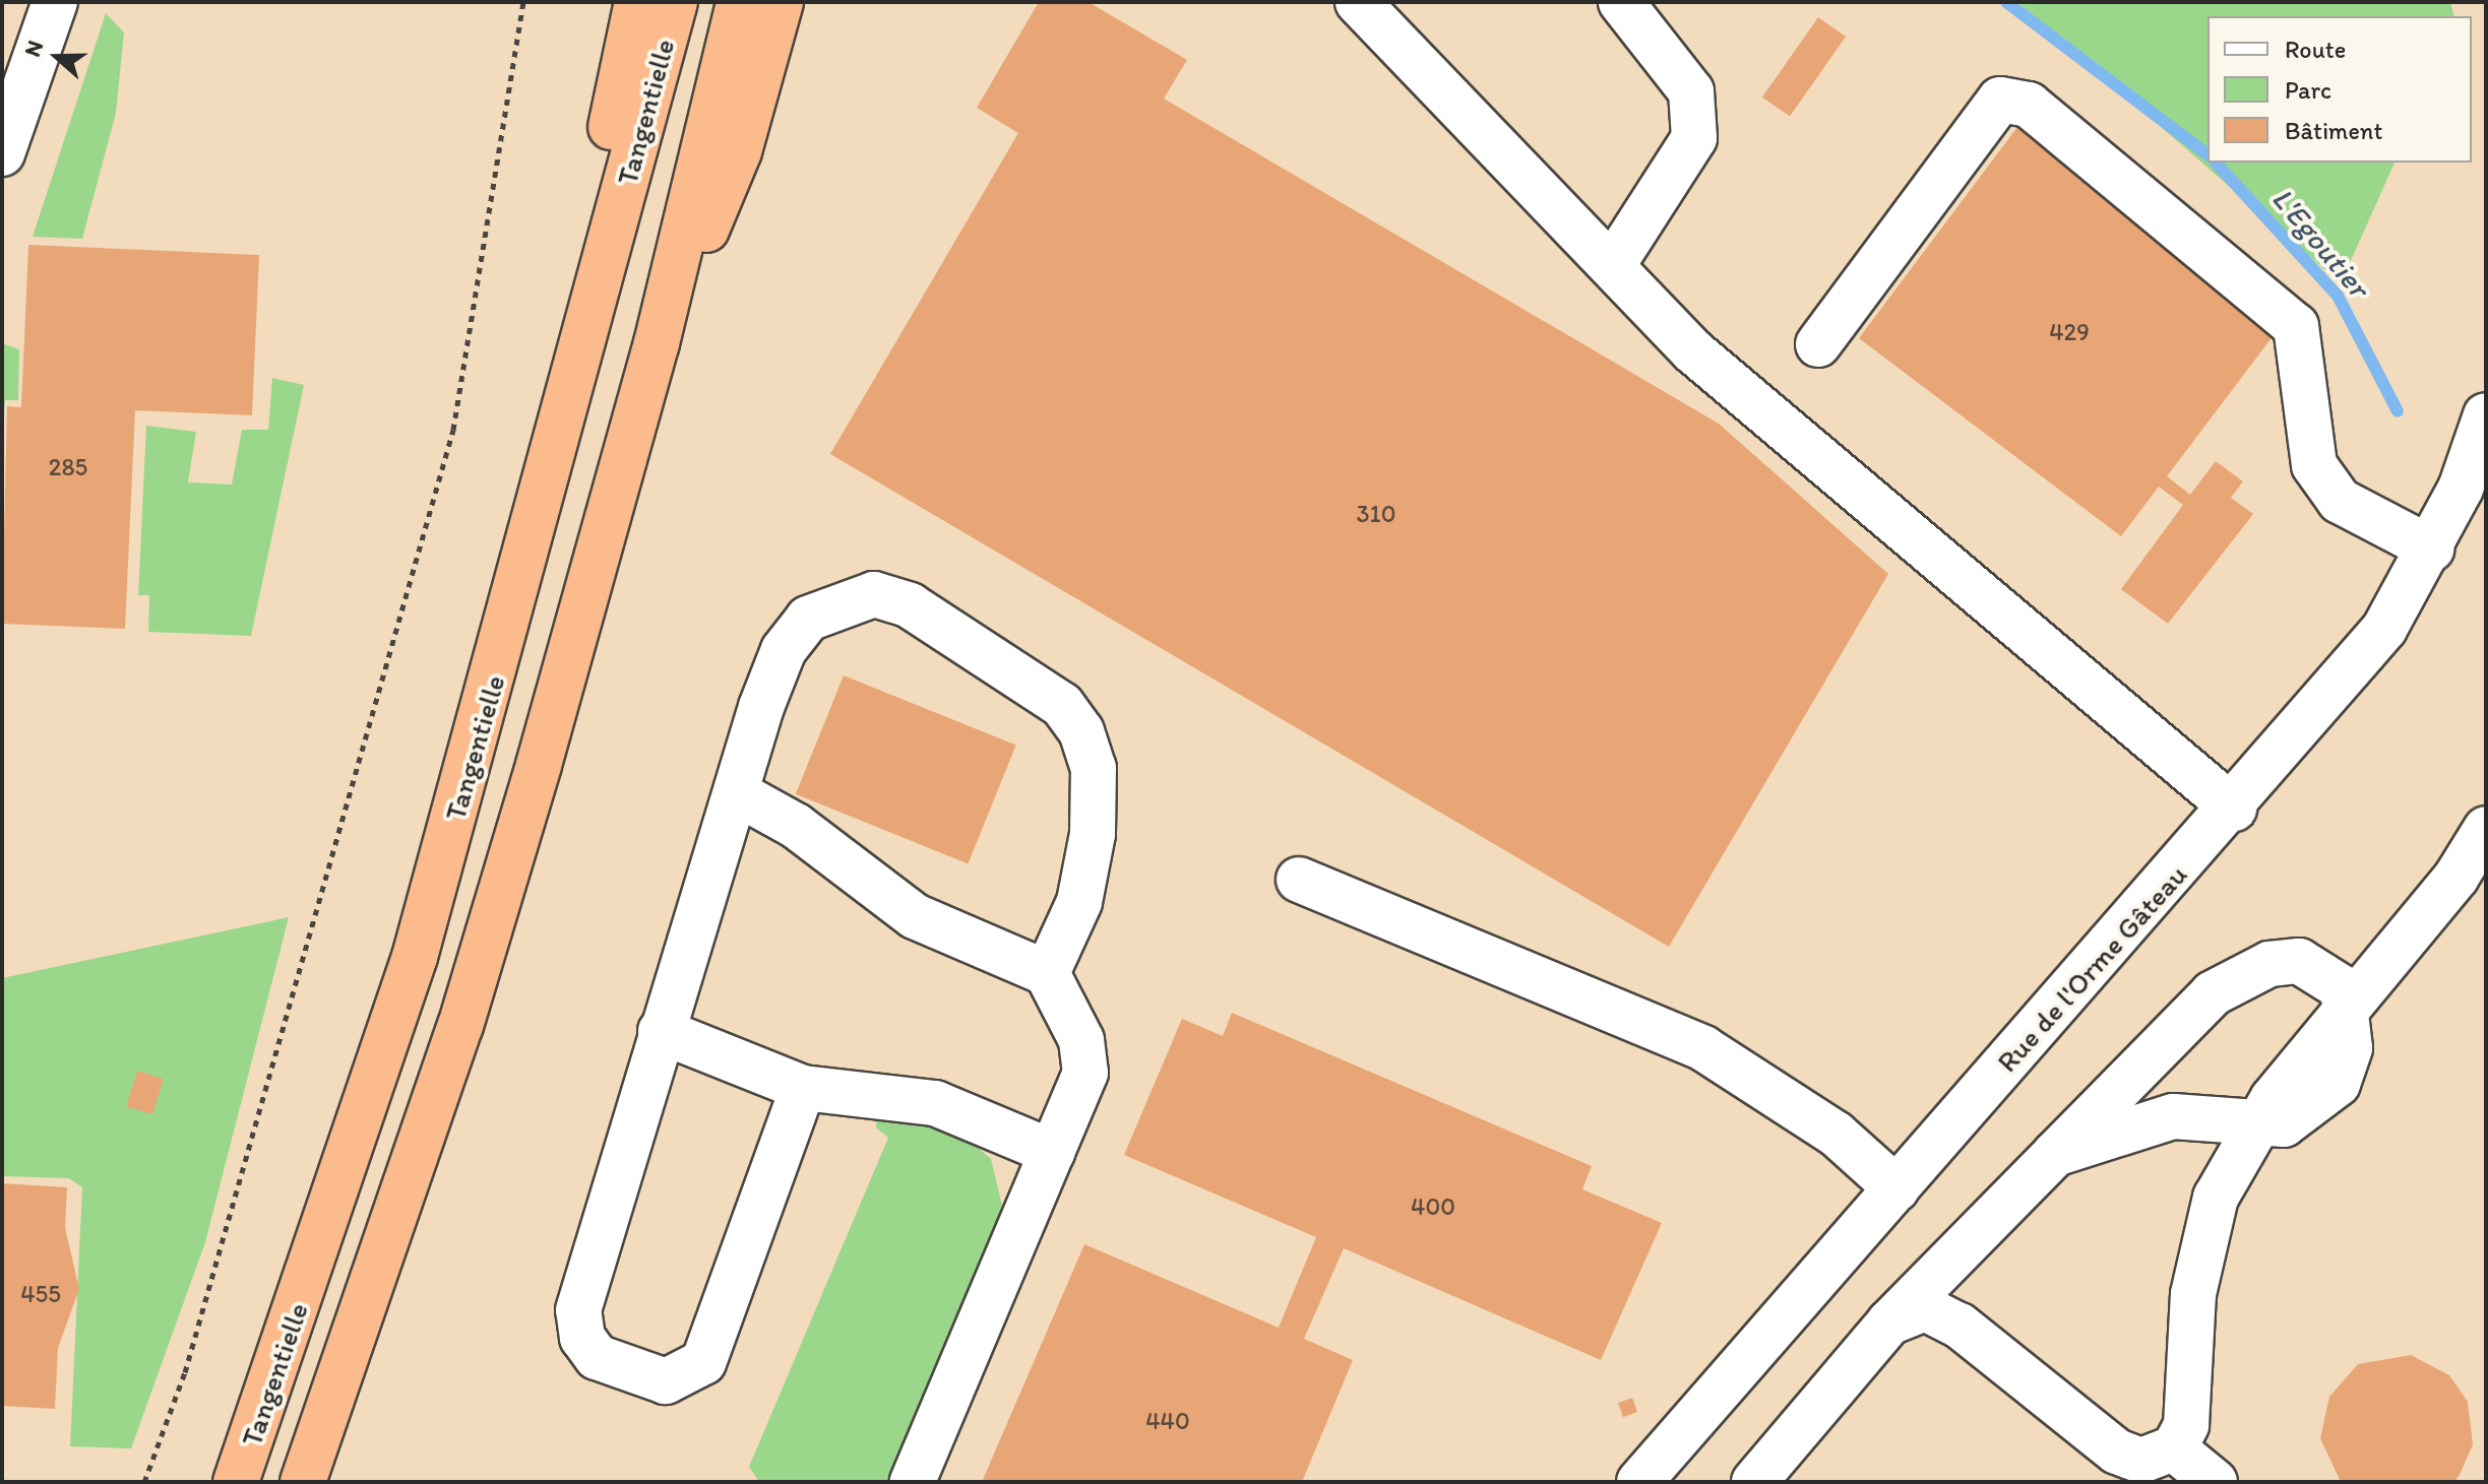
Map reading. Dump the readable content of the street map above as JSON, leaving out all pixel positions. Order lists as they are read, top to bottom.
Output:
{
  "streets": {
    "highway": ["Tangentielle"],
    "street": ["Rue de l'Orme Gâteau"]
  },
  "water": ["L'Egoutier"],
  "house_numbers": [
    "429",
    "285",
    "310",
    "400",
    "455",
    "440"
  ],
  "legend": ["Route", "Parc", "Bâtiment"],
  "north": "left"
}
